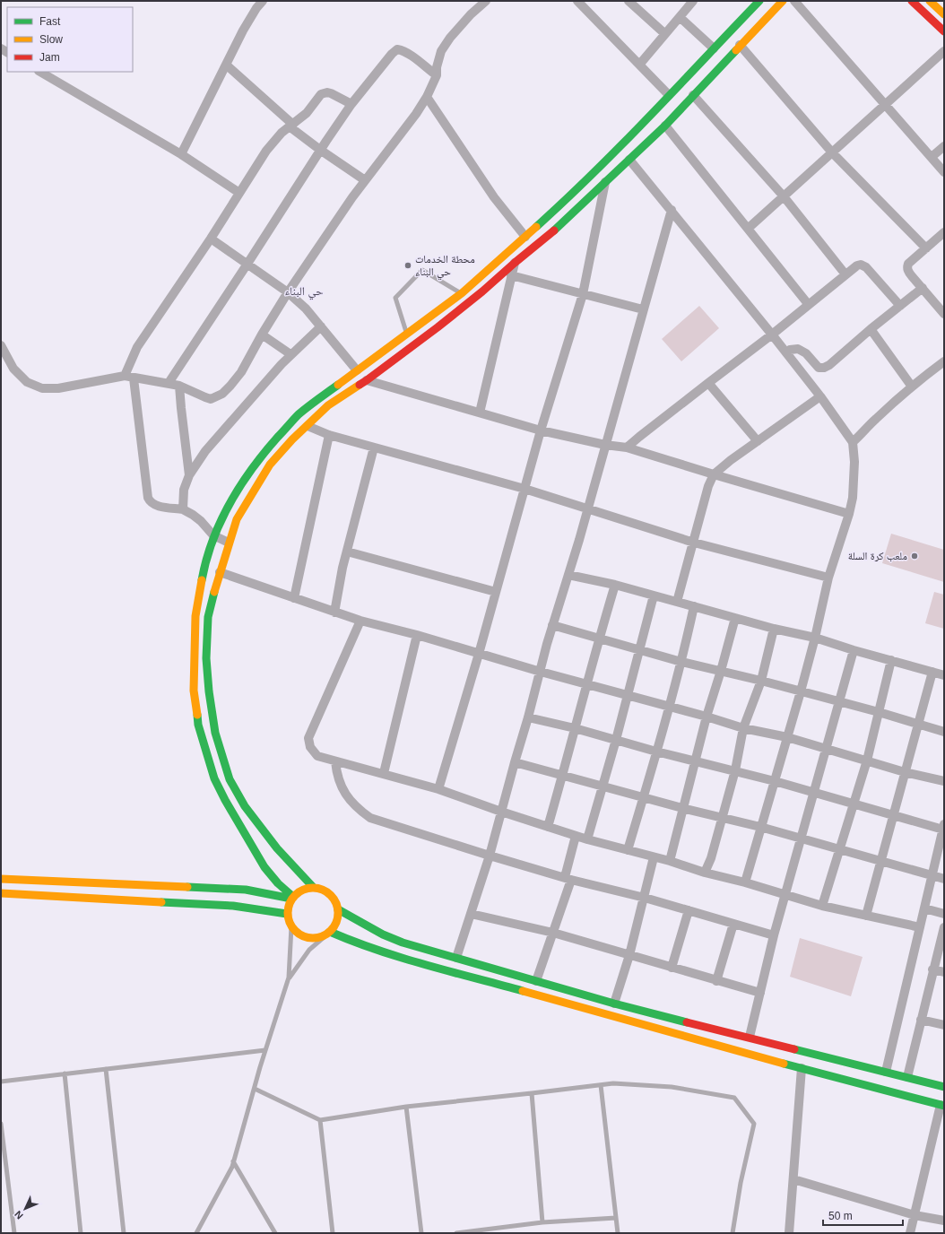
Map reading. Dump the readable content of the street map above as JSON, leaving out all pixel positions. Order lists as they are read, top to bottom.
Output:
{
  "districts": ["حي البناء"],
  "places": ["محطة الخدمات حي البناء", "ملعب كرة السلة"],
  "legend": ["Fast", "Slow", "Jam"],
  "scale_bar": "50 m",
  "north": "bottom left"
}
